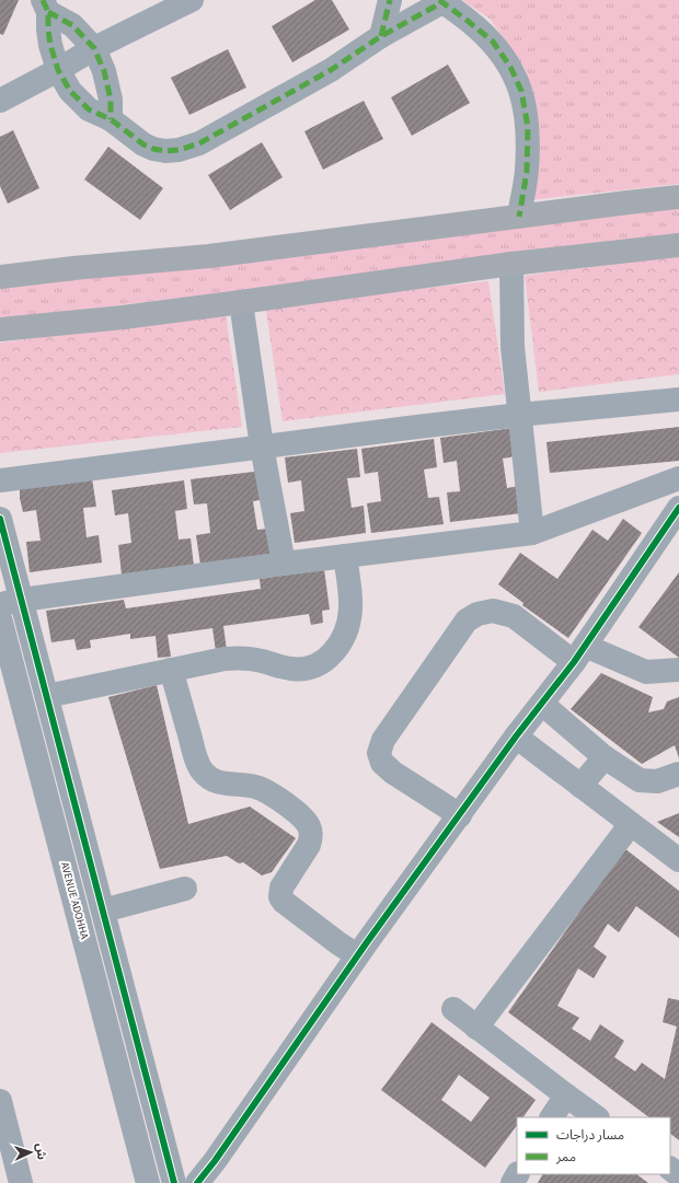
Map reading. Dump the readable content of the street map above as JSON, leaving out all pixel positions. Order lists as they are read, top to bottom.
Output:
{
  "streets": {
    "street": ["AVENUE ADOHHA"]
  },
  "legend": ["مسار دراجات", "ممر"],
  "north": "right"
}
